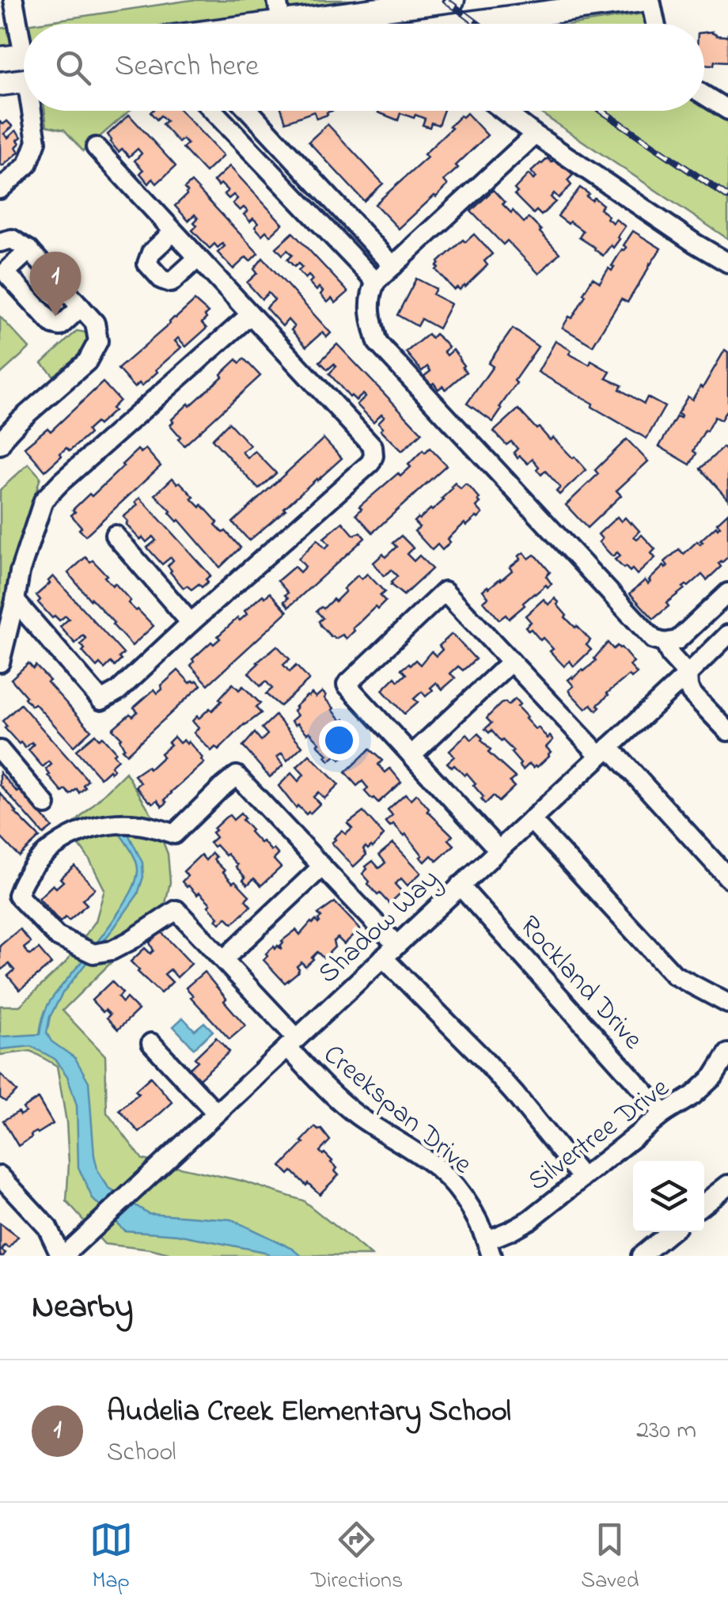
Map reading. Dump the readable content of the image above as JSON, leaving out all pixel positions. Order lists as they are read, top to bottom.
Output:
{
  "streets": {
    "street": [
      "Shadow Way",
      "Rockland Drive",
      "Creekspan Drive",
      "Silvertree Drive"
    ]
  },
  "crossings": [
    ["Shadow Way", "Rockland Drive"],
    ["Shadow Way", "Creekspan Drive"],
    ["Rockland Drive", "Silvertree Drive"],
    ["Creekspan Drive", "Silvertree Drive"]
  ],
  "page": {
    "search": "Search here",
    "pins": "1",
    "heading": "Nearby",
    "list": [
      {
        "mark": "1",
        "name": "Audelia Creek Elementary School",
        "note": "School",
        "value": "230 m"
      }
    ],
    "nav": ["Map", "Directions", "Saved"]
  }
}
